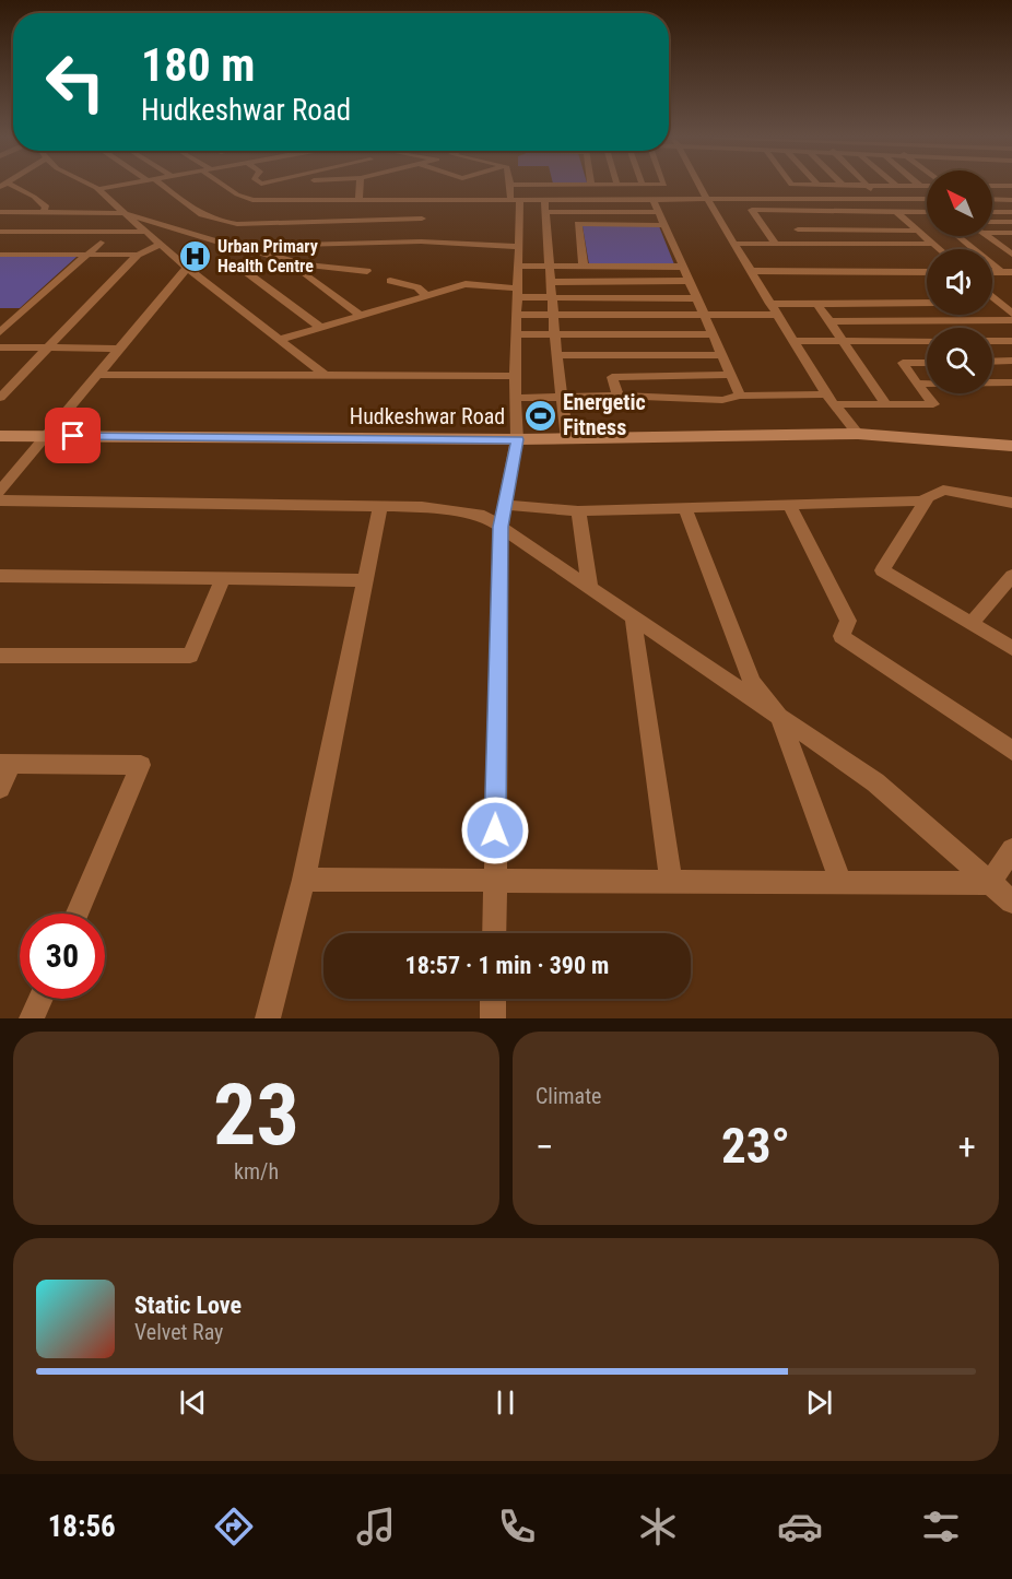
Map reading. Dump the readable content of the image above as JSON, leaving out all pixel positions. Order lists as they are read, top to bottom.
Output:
{
  "streets": {
    "main road": ["Hudkeshwar Road"]
  },
  "places": {
    "hospital": ["Urban Primary Health Centre"],
    "sports": ["Energetic Fitness"]
  },
  "north": "top left",
  "page": {
    "turn": ["180 m", "Hudkeshwar Road"],
    "limit": "30",
    "trip": "18:57 · 1 min · 390 m",
    "tile": [
      ["23", "km/h"],
      "Climate"
    ],
    "heat": ["−", "23°", "+"],
    "song": ["Static Love", "Velvet Ray"],
    "tabs": "18:56"
  }
}
